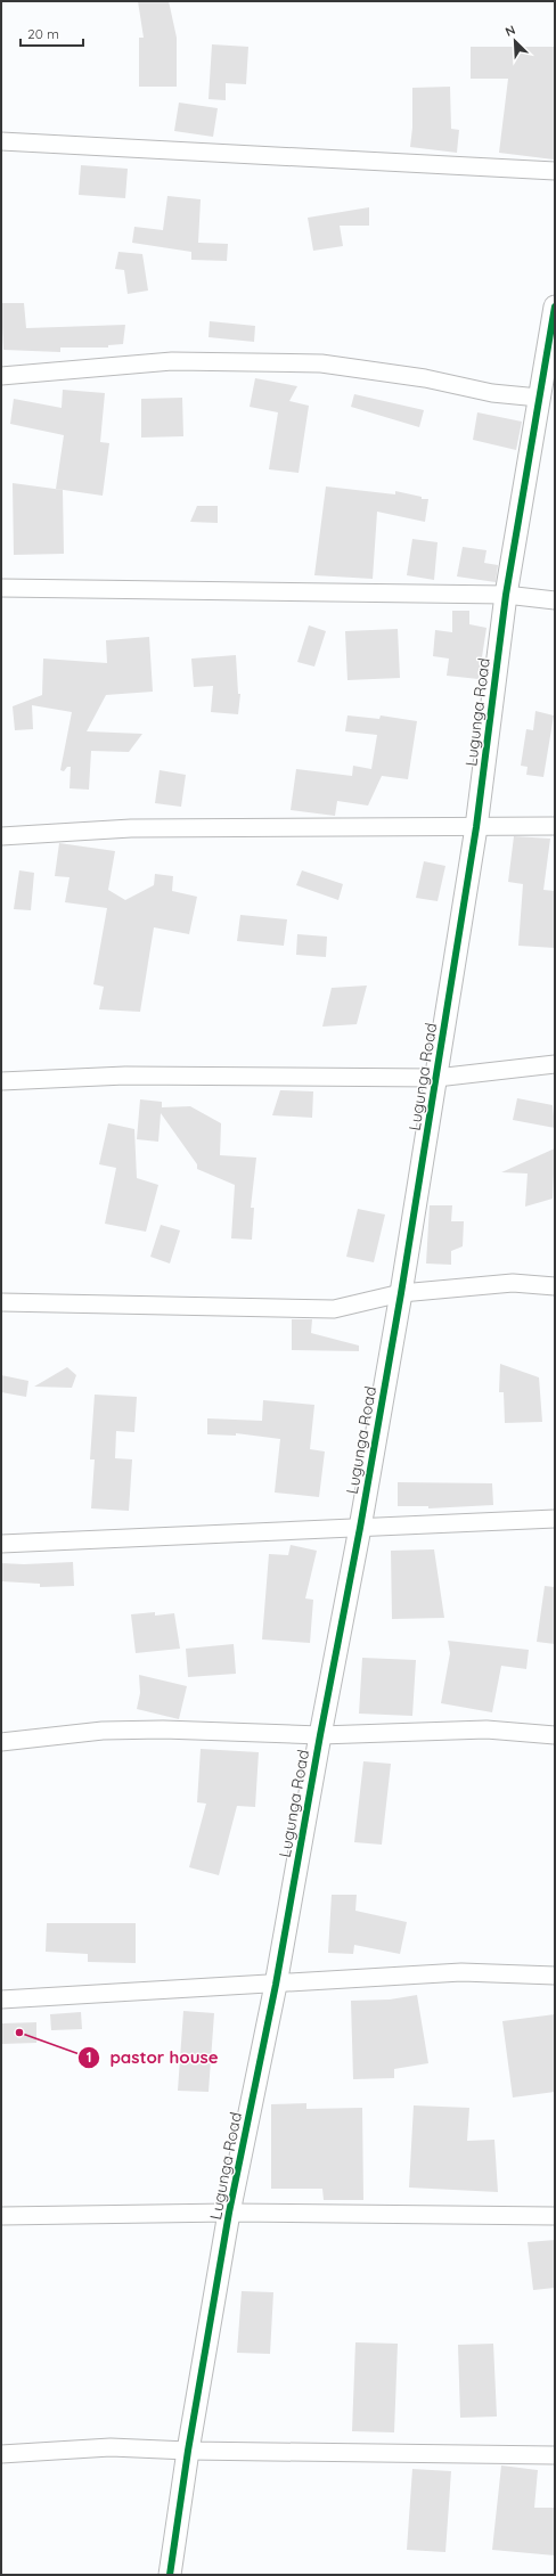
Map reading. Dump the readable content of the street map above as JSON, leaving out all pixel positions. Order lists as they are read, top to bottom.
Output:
{
  "streets": {
    "street": ["Lugunga Road"]
  },
  "places": ["pastor house"],
  "scale_bar": "20 m",
  "north": "top left"
}
